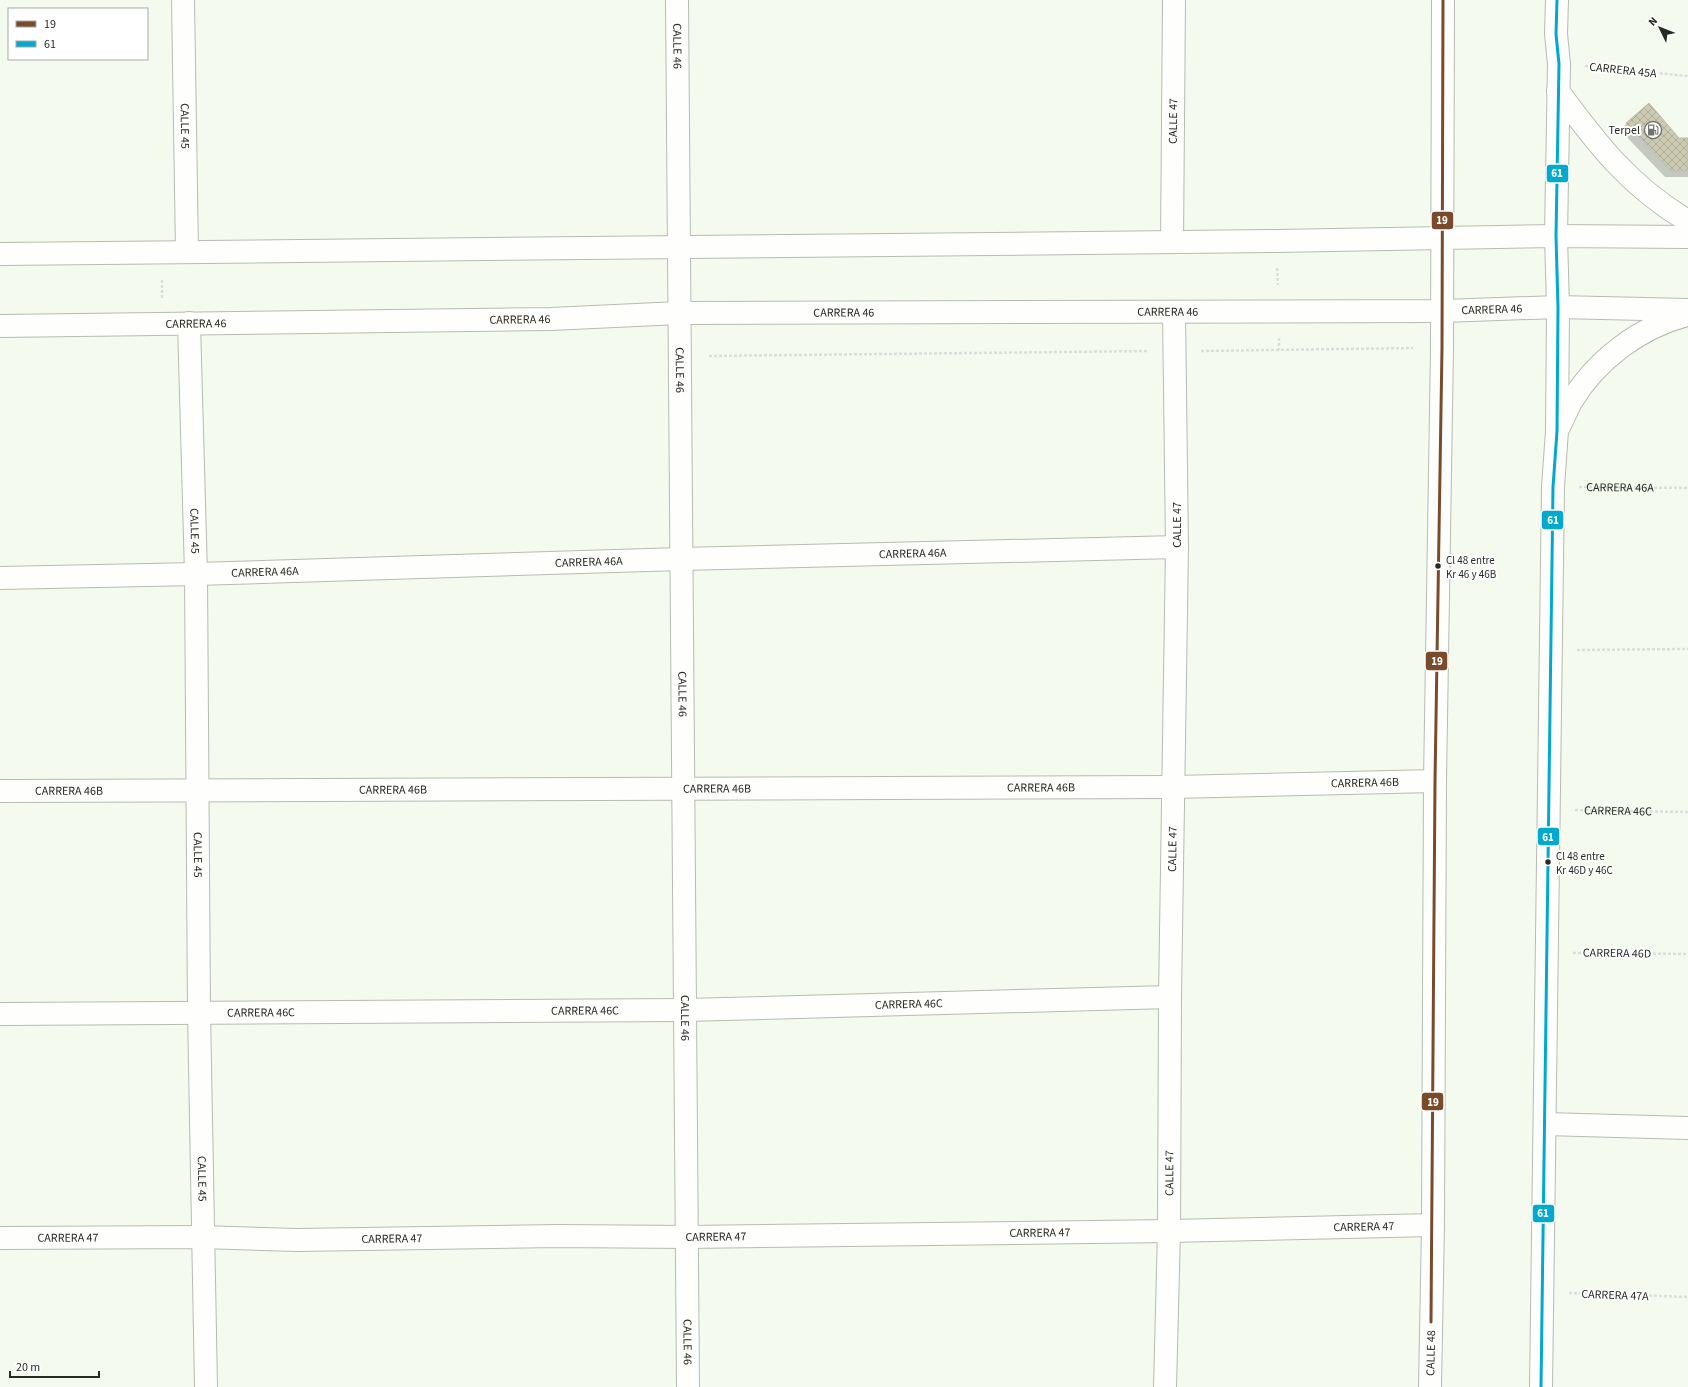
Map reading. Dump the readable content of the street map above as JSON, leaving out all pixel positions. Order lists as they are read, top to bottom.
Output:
{
  "streets": {
    "street": [
      "CALLE 46",
      "CALLE 47",
      "CALLE 45",
      "CARRERA 46",
      "CARRERA 46A",
      "CARRERA 46B",
      "CARRERA 46C",
      "CARRERA 47",
      "CALLE 48"
    ],
    "path": ["CARRERA 45A", "CARRERA 46D", "CARRERA 47A"]
  },
  "crossings": [
    ["CALLE 46", "CARRERA 46"],
    ["CALLE 46", "CARRERA 46A"],
    ["CALLE 46", "CARRERA 46B"],
    ["CALLE 46", "CARRERA 46C"],
    ["CALLE 46", "CARRERA 47"],
    ["CALLE 47", "CARRERA 46"],
    ["CALLE 47", "CARRERA 46A"],
    ["CALLE 47", "CARRERA 46B"],
    ["CALLE 47", "CARRERA 46C"],
    ["CALLE 47", "CARRERA 47"],
    ["CALLE 45", "CARRERA 46"],
    ["CALLE 45", "CARRERA 46A"],
    ["CALLE 45", "CARRERA 46B"],
    ["CALLE 45", "CARRERA 46C"],
    ["CALLE 45", "CARRERA 47"],
    ["CARRERA 46", "CALLE 48"],
    ["CARRERA 46B", "CALLE 48"],
    ["CARRERA 47", "CALLE 48"]
  ],
  "places": {
    "fuel station": ["Terpel"],
    "other": ["Cl 48 entre Kr 46 y 46B", "Cl 48 entre Kr 46D y 46C"]
  },
  "lines": ["transit line 19", "transit line 61"],
  "legend": ["19", "61"],
  "scale_bar": "20 m",
  "north": "top left"
}
